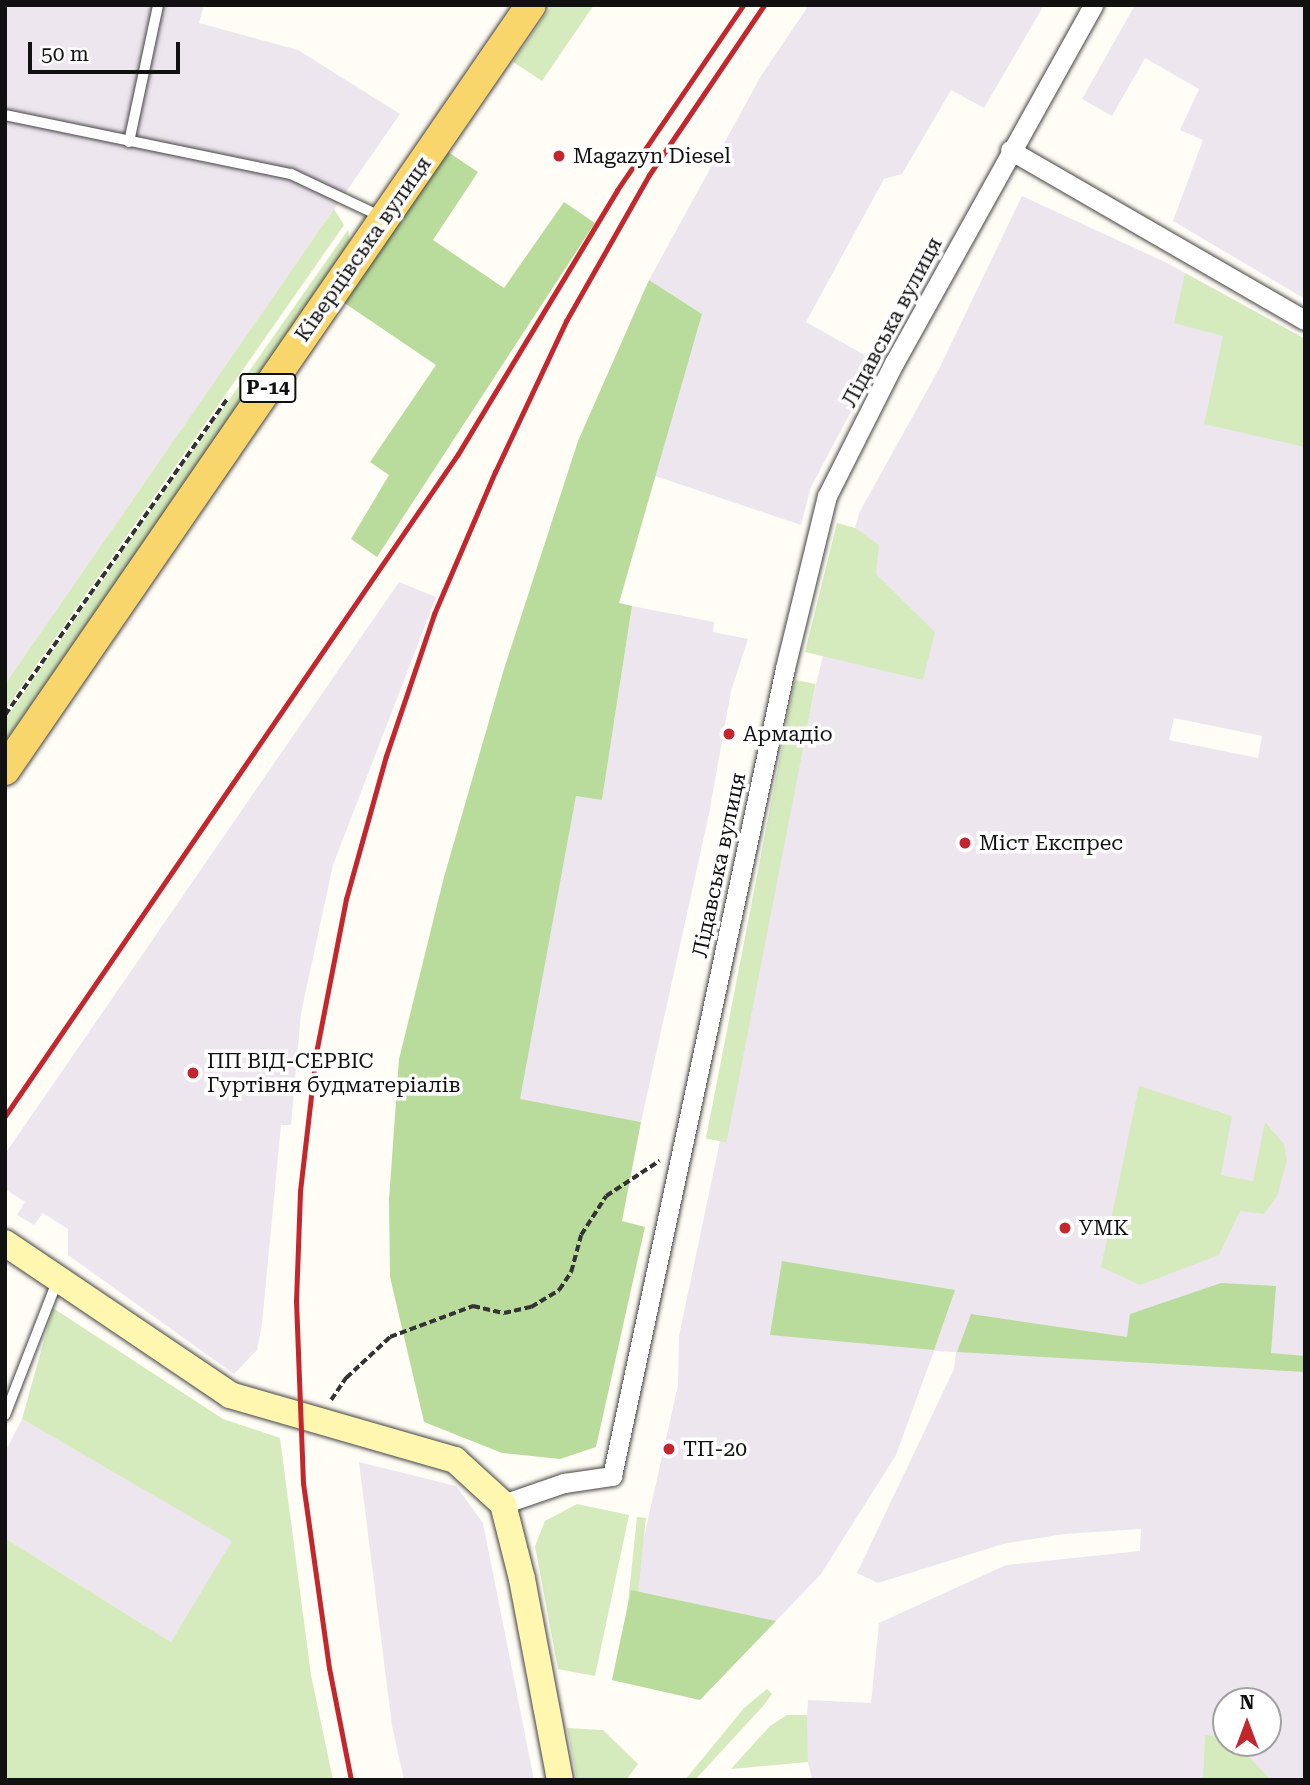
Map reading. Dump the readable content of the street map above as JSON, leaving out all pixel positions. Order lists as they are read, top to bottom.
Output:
{
  "streets": {
    "main road": ["Ківерцівська вулиця", "Р-14"],
    "street": ["Лідавська вулиця"]
  },
  "places": [
    "Magazyn Diesel",
    "Армадіо",
    "Міст Експрес",
    "ПП ВІД-СЕРВІС Гуртівня будматеріалів",
    "УМК",
    "ТП-20"
  ],
  "scale_bar": "50 m",
  "north": "top"
}
